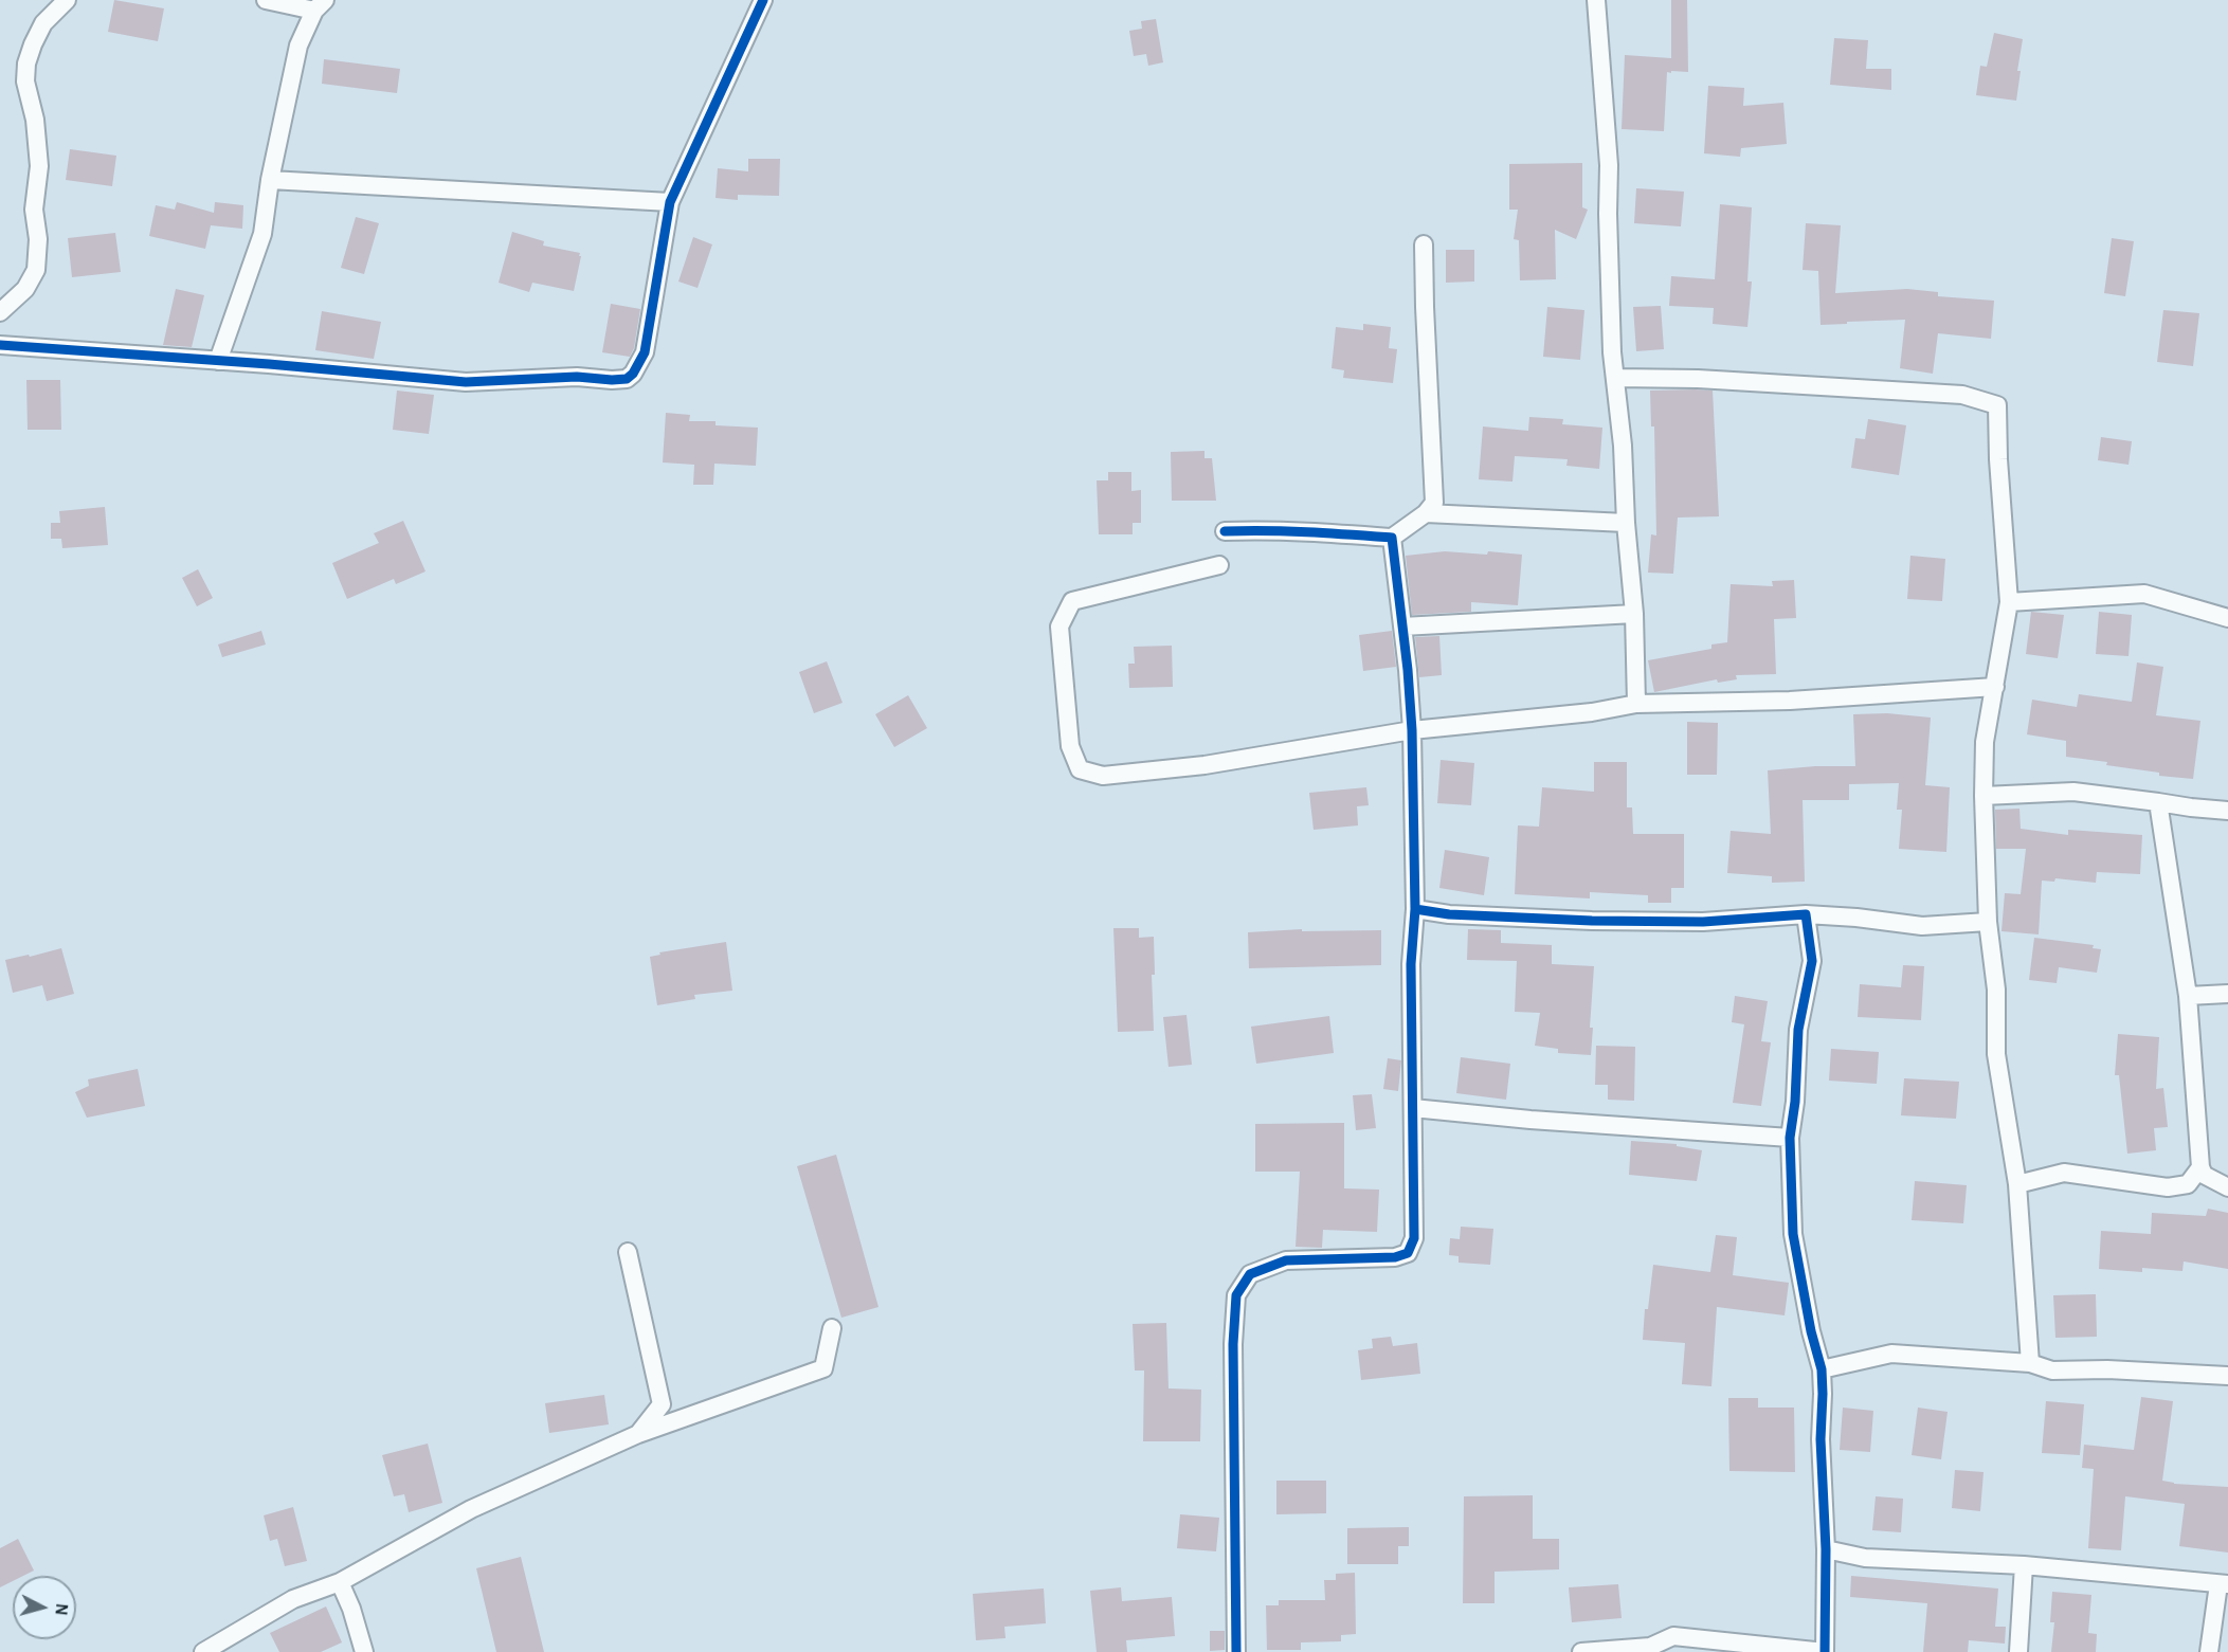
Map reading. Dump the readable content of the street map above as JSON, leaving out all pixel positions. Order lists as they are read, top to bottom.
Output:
{
  "north": "right"
}
